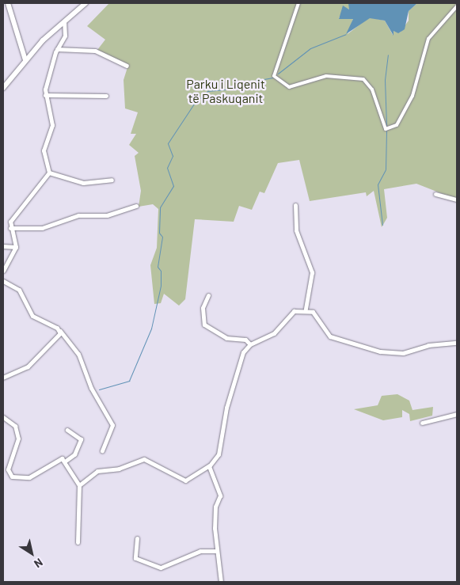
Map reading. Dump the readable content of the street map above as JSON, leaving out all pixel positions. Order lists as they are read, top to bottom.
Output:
{
  "parks": ["Parku i Liqenit të Paskuqanit"],
  "north": "bottom right"
}
